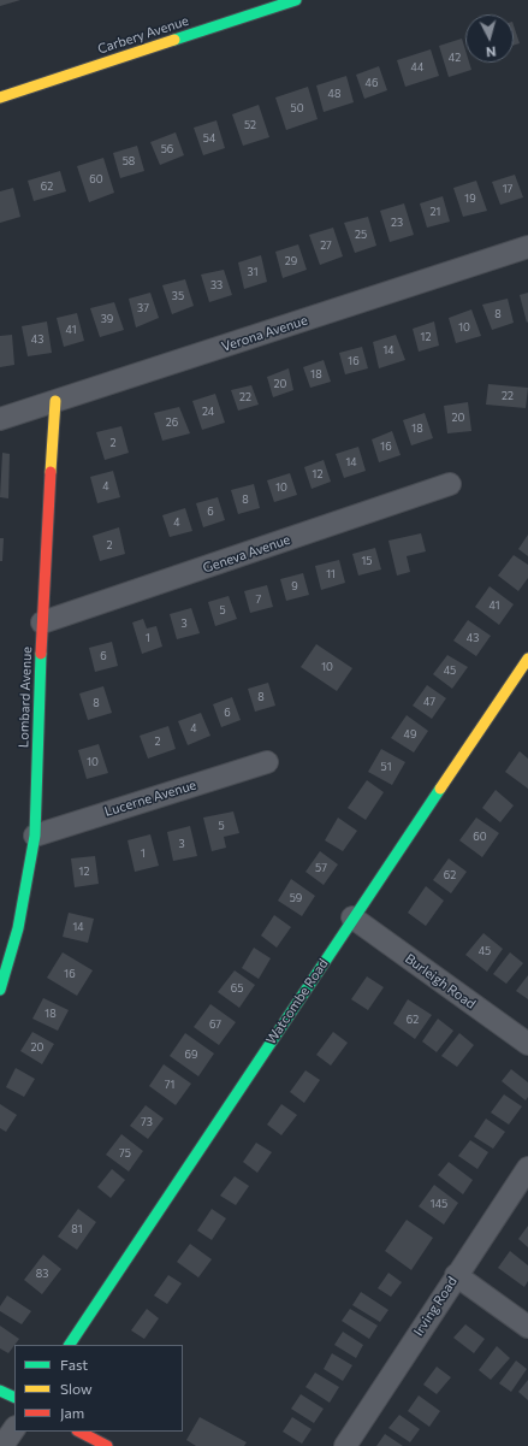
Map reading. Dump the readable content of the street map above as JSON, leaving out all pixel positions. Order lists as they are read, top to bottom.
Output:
{
  "streets": {
    "street": [
      "Carbery Avenue",
      "Verona Avenue",
      "Geneva Avenue",
      "Lombard Avenue",
      "Lucerne Avenue",
      "Burleigh Road",
      "Watcombe Road",
      "Irving Road"
    ]
  },
  "crossings": [
    ["Verona Avenue", "Lombard Avenue"],
    ["Geneva Avenue", "Lombard Avenue"],
    ["Lombard Avenue", "Lucerne Avenue"],
    ["Burleigh Road", "Watcombe Road"]
  ],
  "house_numbers": [
    "42",
    "44",
    "46",
    "48",
    "50",
    "52",
    "54",
    "56",
    "58",
    "60",
    "62",
    "17",
    "19",
    "21",
    "23",
    "25",
    "27",
    "29",
    "31",
    "33",
    "35",
    "37",
    "8",
    "39",
    "10",
    "41",
    "12",
    "43",
    "14",
    "16",
    "18",
    "20",
    "22",
    "22",
    "24",
    "20",
    "26",
    "18",
    "2",
    "16",
    "14",
    "12",
    "4",
    "10",
    "8",
    "6",
    "4",
    "2",
    "15",
    "11",
    "9",
    "7",
    "41",
    "5",
    "3",
    "1",
    "43",
    "6",
    "10",
    "45",
    "8",
    "47",
    "8",
    "6",
    "4",
    "49",
    "2",
    "10",
    "51",
    "5",
    "60",
    "3",
    "1",
    "57",
    "12",
    "62",
    "59",
    "14",
    "45",
    "16",
    "65",
    "18",
    "62",
    "67",
    "20",
    "69",
    "71",
    "73",
    "75",
    "145",
    "81",
    "83"
  ],
  "legend": ["Fast", "Slow", "Jam"],
  "north": "bottom"
}
